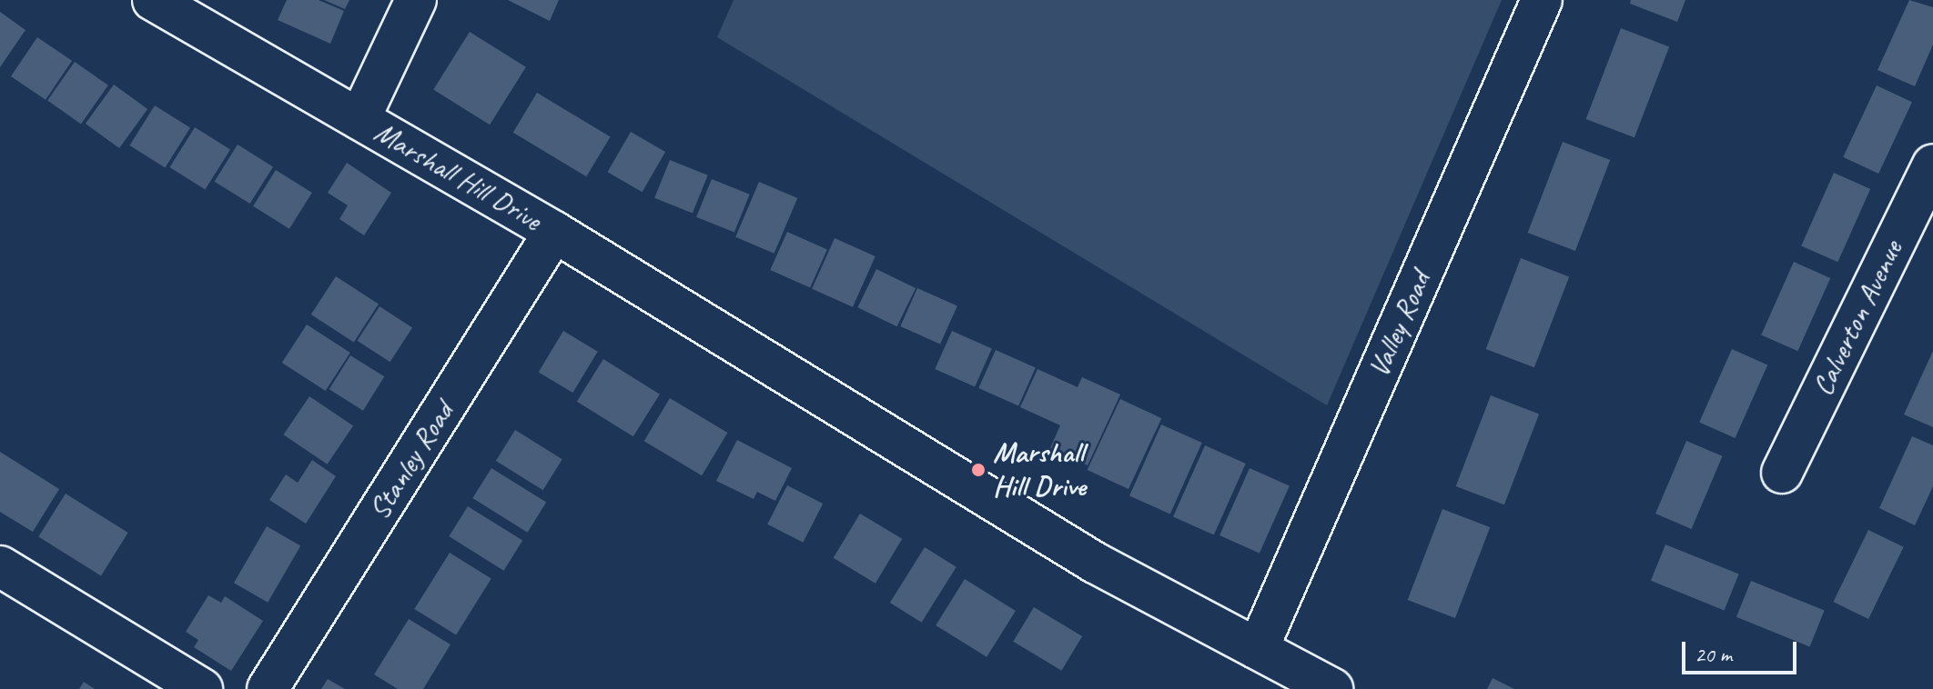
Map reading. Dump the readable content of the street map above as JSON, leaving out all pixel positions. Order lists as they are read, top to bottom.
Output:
{
  "streets": {
    "street": [
      "Marshall Hill Drive",
      "Calverton Avenue",
      "Valley Road",
      "Stanley Road"
    ]
  },
  "crossings": [
    ["Marshall Hill Drive", "Valley Road"],
    ["Marshall Hill Drive", "Stanley Road"]
  ],
  "places": ["Marshall Hill Drive"],
  "scale_bar": "20 m"
}
